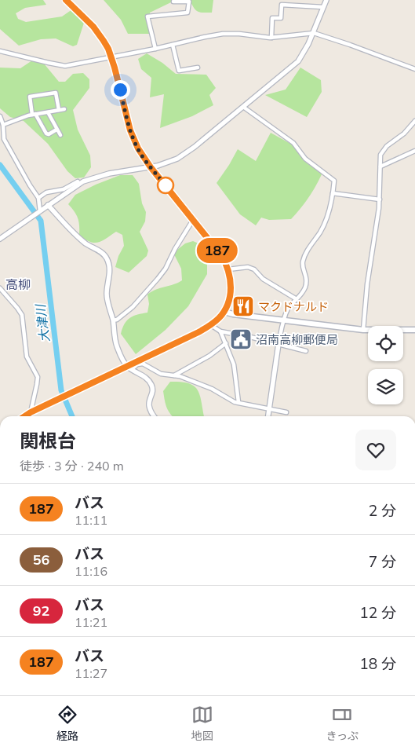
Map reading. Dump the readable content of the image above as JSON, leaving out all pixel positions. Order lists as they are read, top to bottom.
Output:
{
  "districts": ["高柳"],
  "water": ["大津川"],
  "places": {
    "restaurant": ["マクドナルド"],
    "public building": ["沼南高柳郵便局"]
  },
  "lines": ["bus line 187"],
  "page": {
    "on_map": "187",
    "heading": ["関根台", "徒歩 · 3 分 · 240 m"],
    "list": [
      {
        "mark": "187",
        "name": "バス",
        "note": "11:11",
        "value": "2 分"
      },
      {
        "mark": "56",
        "name": "バス",
        "note": "11:16",
        "value": "7 分"
      },
      {
        "mark": "92",
        "name": "バス",
        "note": "11:21",
        "value": "12 分"
      },
      {
        "mark": "187",
        "name": "バス",
        "note": "11:27",
        "value": "18 分"
      }
    ],
    "tabs": ["経路", "地図", "きっぷ"]
  }
}
